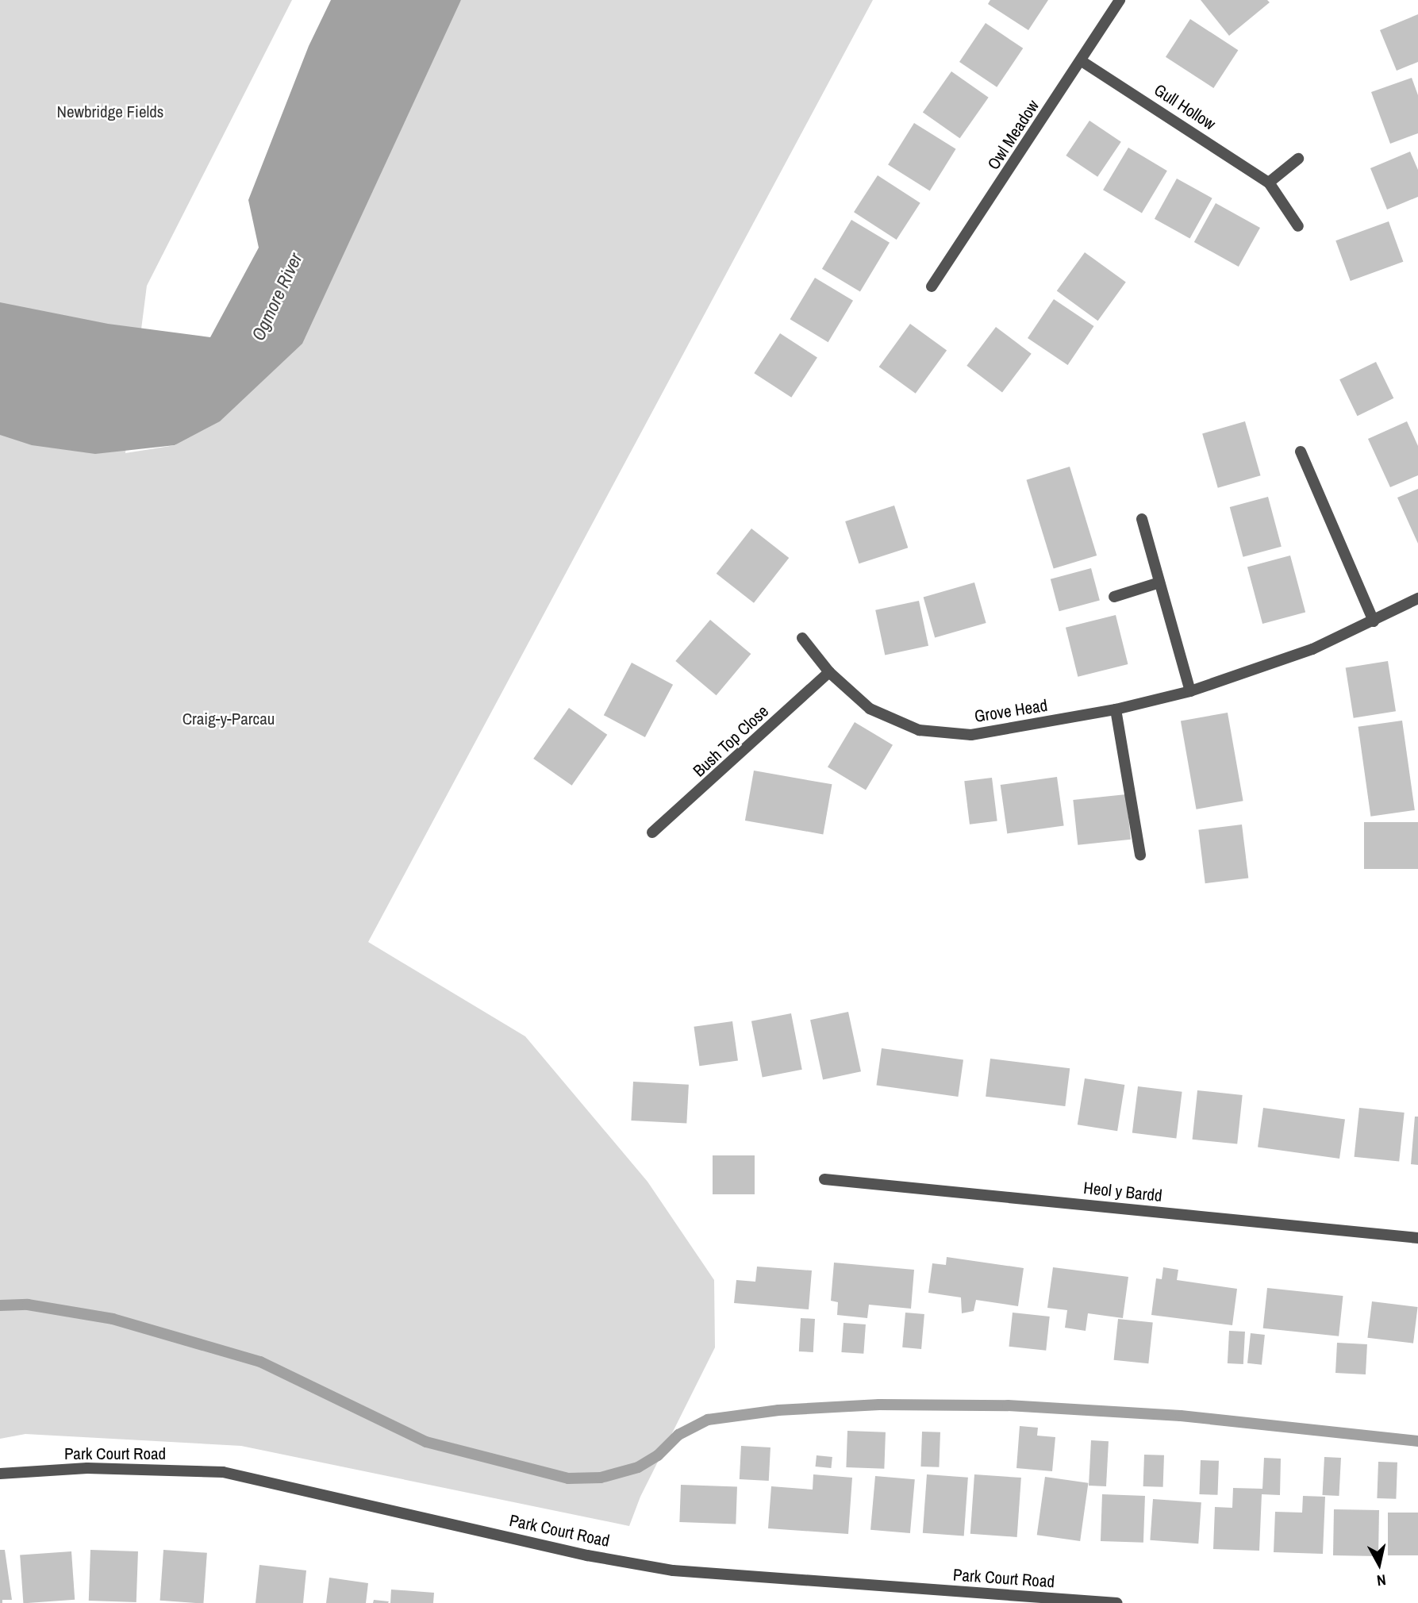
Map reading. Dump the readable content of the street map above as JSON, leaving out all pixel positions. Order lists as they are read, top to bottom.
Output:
{
  "streets": {
    "street": [
      "Gull Hollow",
      "Owl Meadow",
      "Grove Head",
      "Bush Top Close",
      "Heol y Bardd",
      "Park Court Road"
    ]
  },
  "crossings": [
    ["Gull Hollow", "Owl Meadow"],
    ["Grove Head", "Bush Top Close"]
  ],
  "water": ["Ogmore River"],
  "parks": ["Newbridge Fields", "Craig-y-Parcau"],
  "north": "bottom"
}
